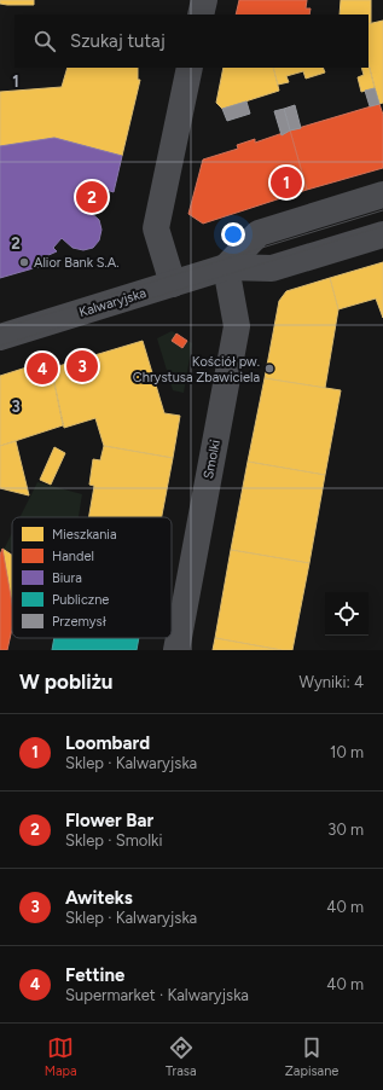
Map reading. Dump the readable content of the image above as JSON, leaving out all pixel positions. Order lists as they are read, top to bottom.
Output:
{
  "streets": {
    "street": ["Kalwaryjska", "Smolki"]
  },
  "crossings": [
    ["Kalwaryjska", "Smolki"]
  ],
  "places": ["Alior Bank S.A.", "Kościół pw. Chrystusa Zbawiciela"],
  "legend": [
    "Mieszkania",
    "Handel",
    "Biura",
    "Publiczne",
    "Przemysł"
  ],
  "page": {
    "search": "Szukaj tutaj",
    "pins": [
      "1",
      "2",
      "3",
      "4"
    ],
    "heading": ["W pobliżu", "Wyniki: 4"],
    "list": [
      {
        "mark": "1",
        "name": "Loombard",
        "note": "Sklep · Kalwaryjska",
        "value": "10 m"
      },
      {
        "mark": "2",
        "name": "Flower Bar",
        "note": "Sklep · Smolki",
        "value": "30 m"
      },
      {
        "mark": "3",
        "name": "Awiteks",
        "note": "Sklep · Kalwaryjska",
        "value": "40 m"
      },
      {
        "mark": "4",
        "name": "Fettine",
        "note": "Supermarket · Kalwaryjska",
        "value": "40 m"
      }
    ],
    "nav": ["Mapa", "Trasa", "Zapisane"]
  },
  "grid": {
    "rows": ["1", "2", "3"]
  }
}
